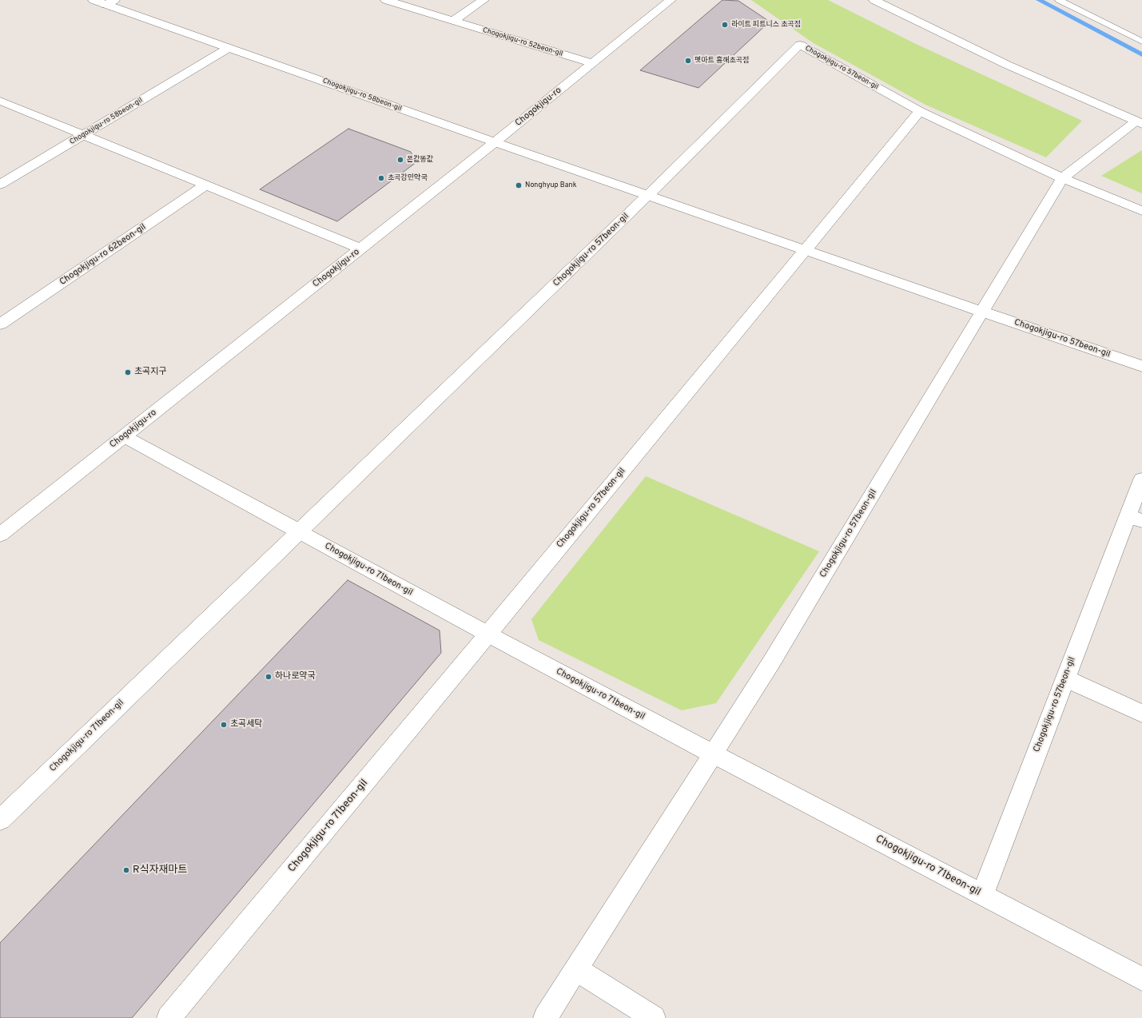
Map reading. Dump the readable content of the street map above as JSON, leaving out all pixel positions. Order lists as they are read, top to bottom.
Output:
{
  "streets": {
    "street": [
      "Chogokjigu-ro 52beon-gil",
      "Chogokjigu-ro 57beon-gil",
      "Chogokjigu-ro 58beon-gil",
      "Chogokjigu-ro",
      "Chogokjigu-ro 62beon-gil",
      "Chogokjigu-ro 71beon-gil"
    ]
  },
  "crossings": [
    ["Chogokjigu-ro 52beon-gil", "Chogokjigu-ro"],
    ["Chogokjigu-ro 57beon-gil", "Chogokjigu-ro 58beon-gil"],
    ["Chogokjigu-ro 57beon-gil", "Chogokjigu-ro"],
    ["Chogokjigu-ro 57beon-gil", "Chogokjigu-ro 71beon-gil"],
    ["Chogokjigu-ro 58beon-gil", "Chogokjigu-ro"],
    ["Chogokjigu-ro", "Chogokjigu-ro 71beon-gil"]
  ],
  "places": [
    "라이트 피트니스 초곡점",
    "펫마트 흥해초곡점",
    "폰값똥값",
    "초곡강민약국",
    "Nonghyup Bank",
    "초곡지구",
    "하나로약국",
    "초곡세탁",
    "R식자재마트"
  ]
}
